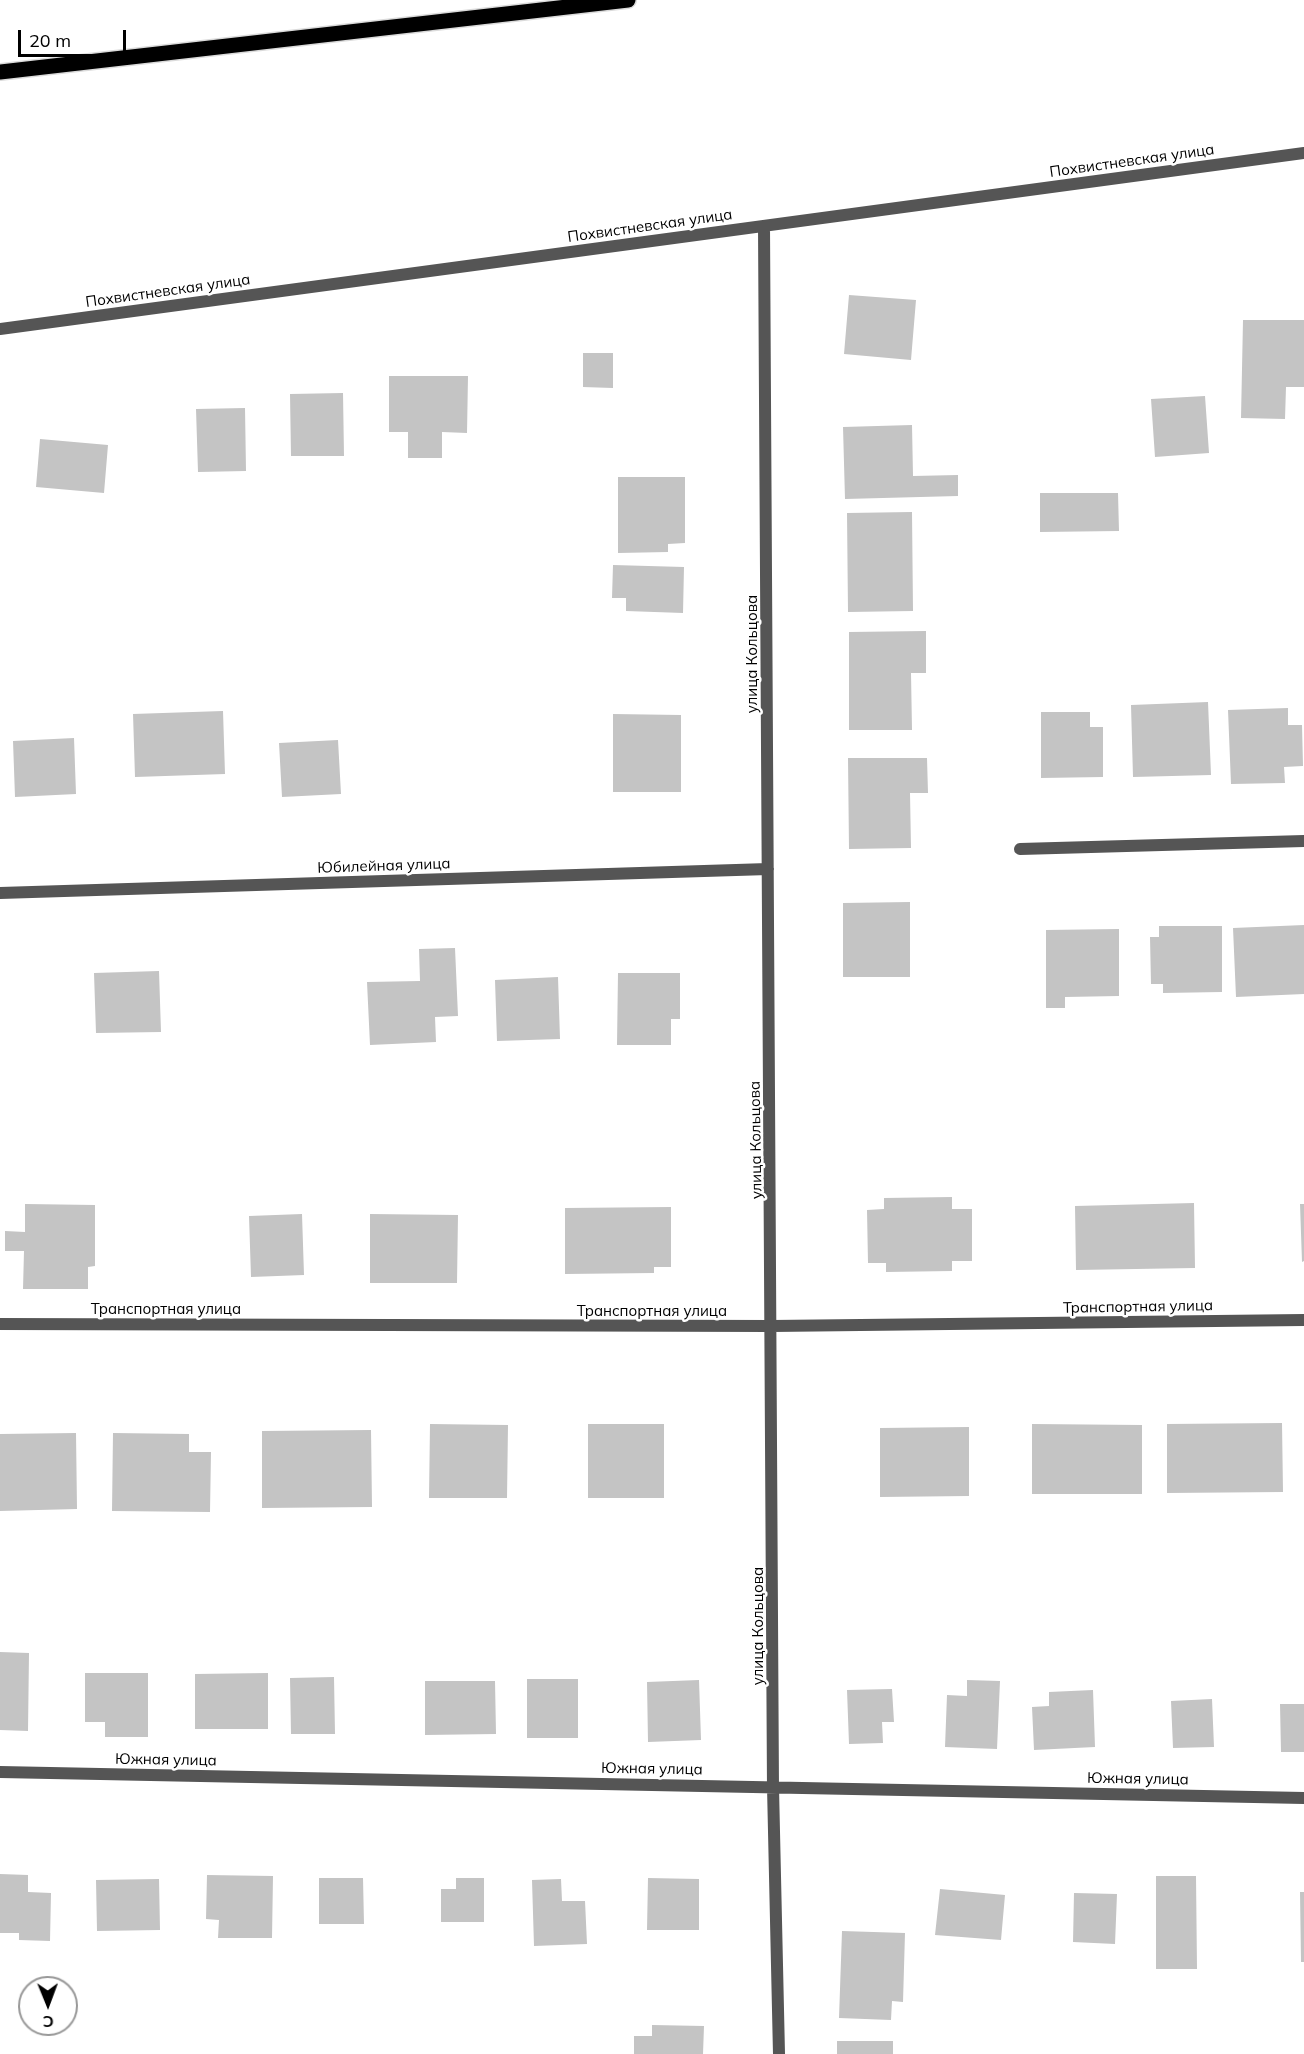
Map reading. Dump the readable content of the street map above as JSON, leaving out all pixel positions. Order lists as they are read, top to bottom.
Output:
{
  "streets": {
    "street": [
      "Похвистневская улица",
      "улица Кольцова",
      "Юбилейная улица",
      "Транспортная улица",
      "Южная улица"
    ]
  },
  "crossings": [
    ["Похвистневская улица", "улица Кольцова"],
    ["улица Кольцова", "Юбилейная улица"],
    ["улица Кольцова", "Транспортная улица"],
    ["улица Кольцова", "Южная улица"]
  ],
  "scale_bar": "20 m",
  "north": "bottom"
}
